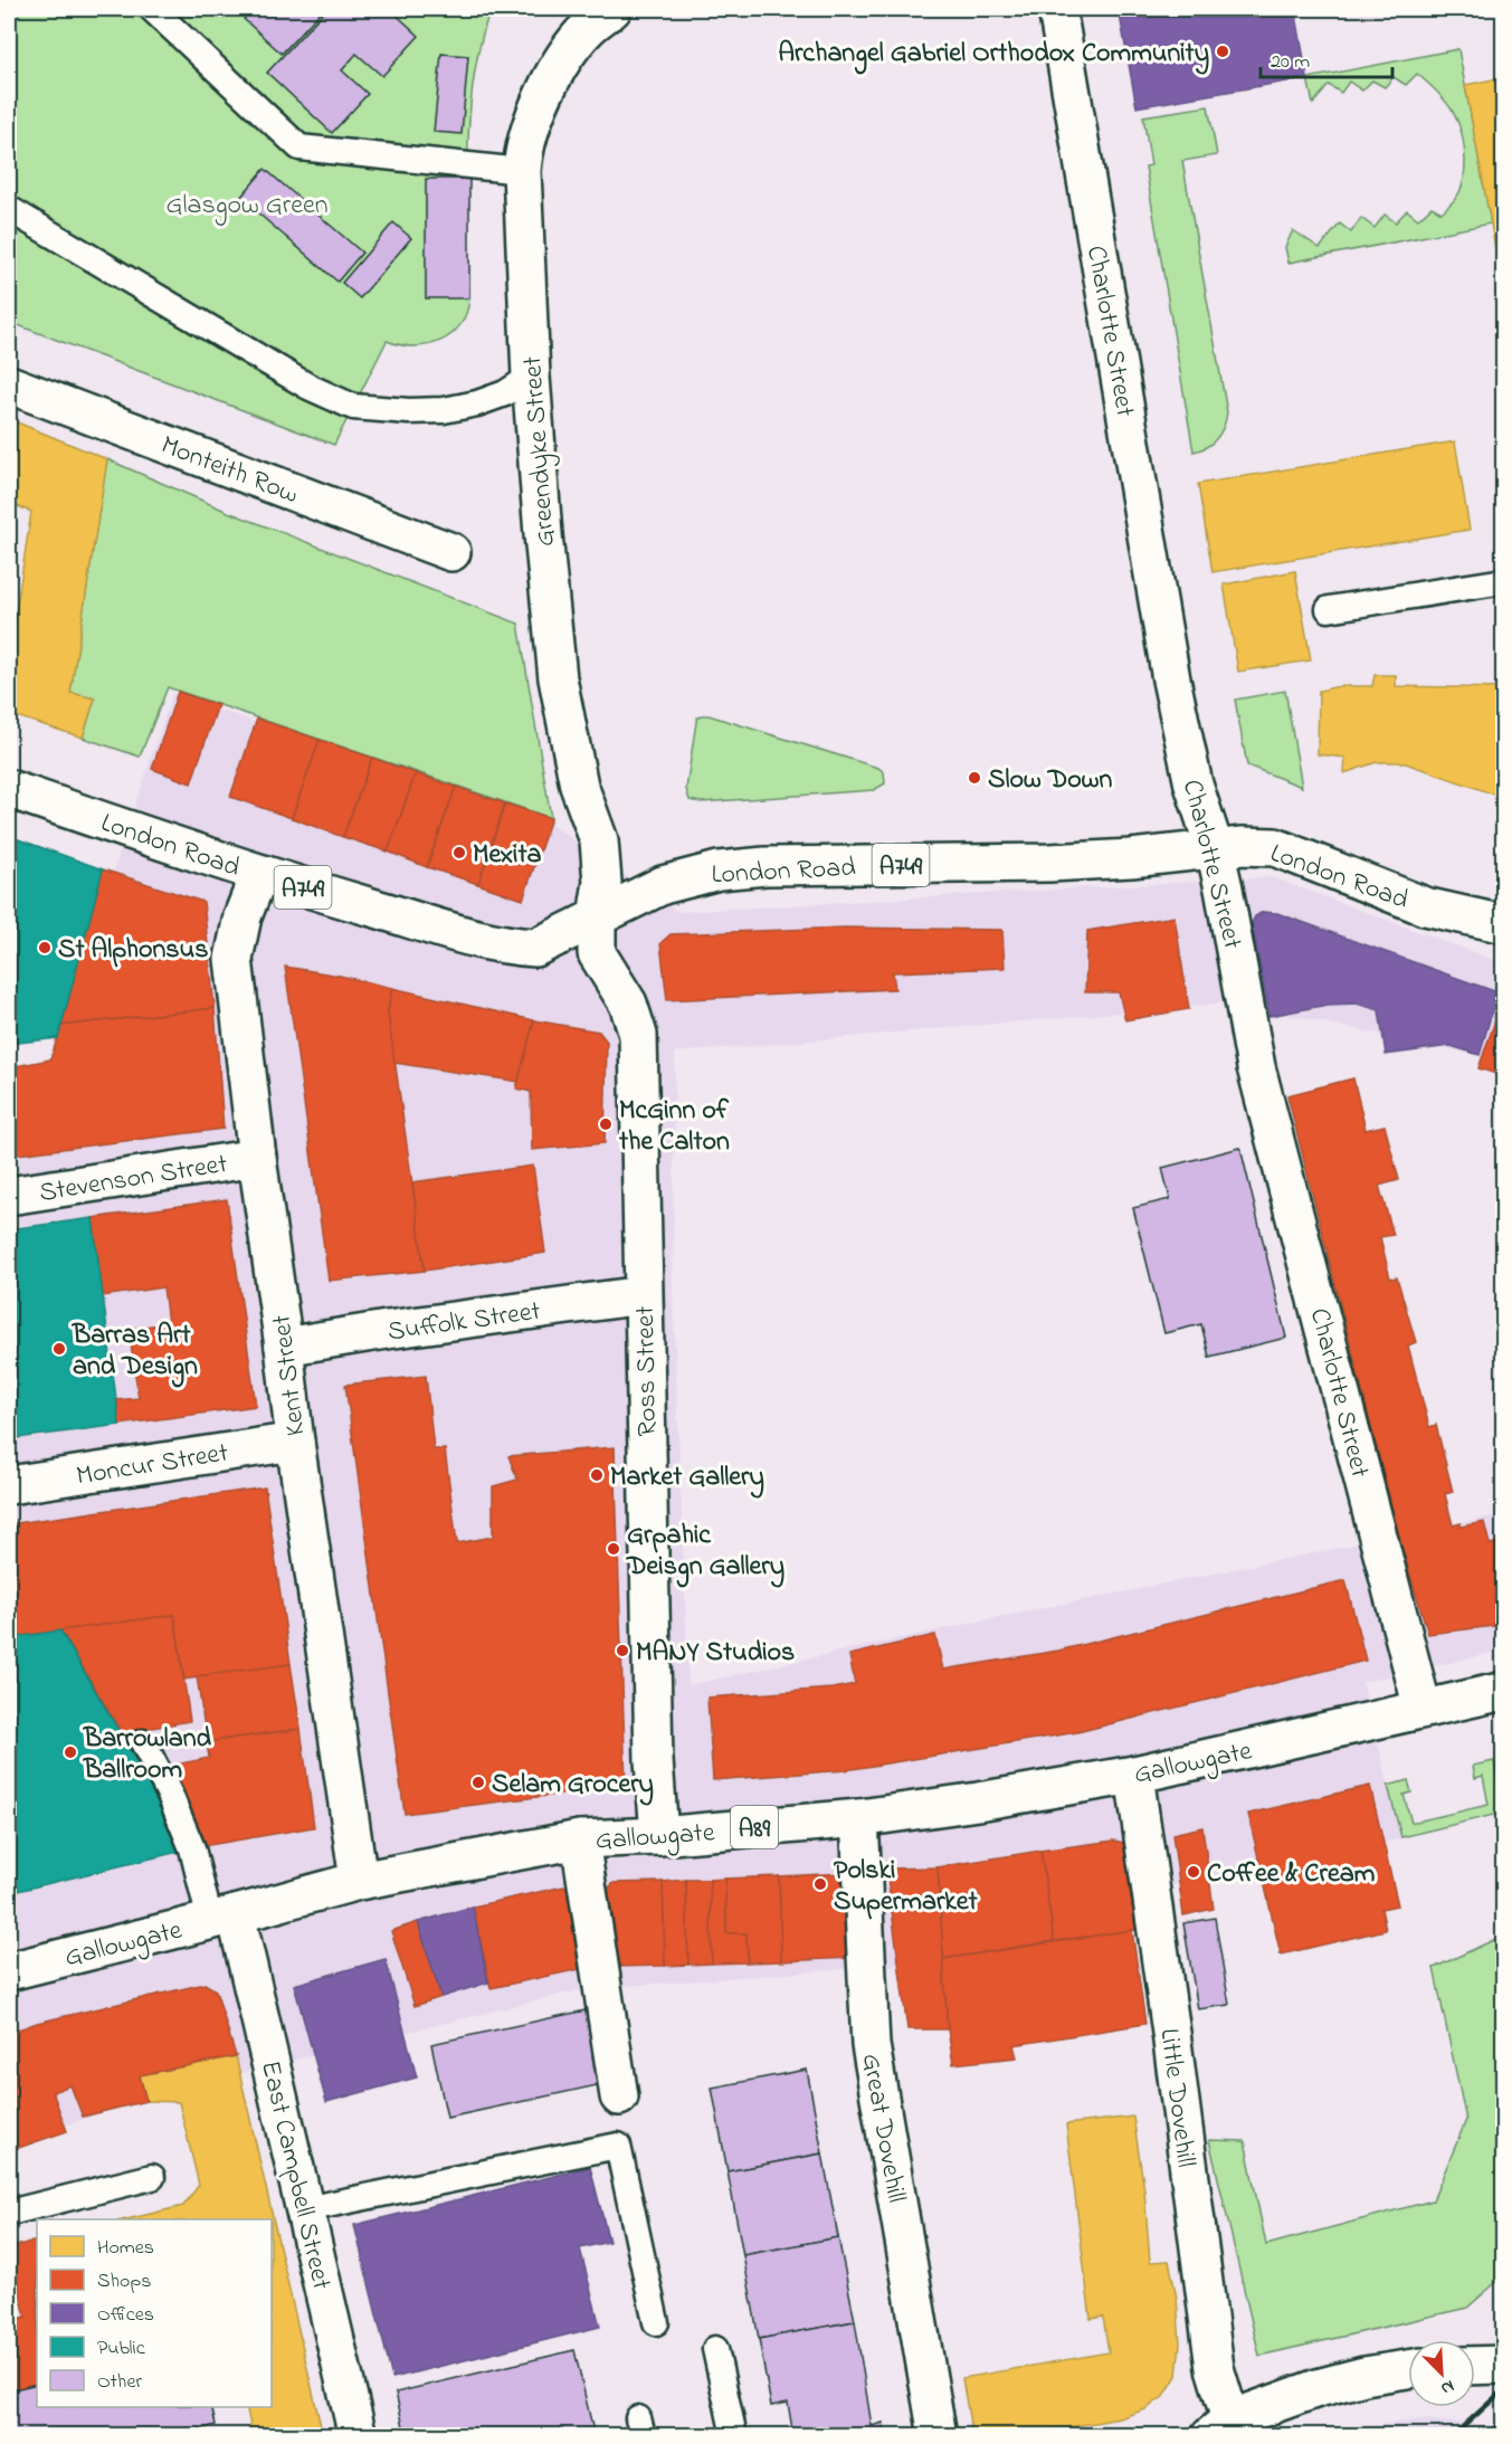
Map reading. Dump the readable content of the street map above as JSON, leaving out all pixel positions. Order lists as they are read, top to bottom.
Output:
{
  "streets": {
    "street": [
      "Charlotte Street",
      "Greendyke Street",
      "Monteith Row",
      "London Road",
      "A749",
      "Stevenson Street",
      "Suffolk Street",
      "Ross Street",
      "Kent Street",
      "Moncur Street",
      "Gallowgate",
      "A89",
      "Little Dovehill",
      "Great Dovehill",
      "East Campbell Street"
    ]
  },
  "crossings": [
    ["Charlotte Street", "London Road"],
    ["Charlotte Street", "Gallowgate"],
    ["Greendyke Street", "London Road"],
    ["Greendyke Street", "Ross Street"],
    ["London Road", "Ross Street"],
    ["London Road", "Kent Street"],
    ["Stevenson Street", "Kent Street"],
    ["Suffolk Street", "Ross Street"],
    ["Suffolk Street", "Kent Street"],
    ["Ross Street", "Gallowgate"],
    ["Kent Street", "Moncur Street"],
    ["Kent Street", "Gallowgate"],
    ["Gallowgate", "Little Dovehill"],
    ["Gallowgate", "Great Dovehill"],
    ["Gallowgate", "East Campbell Street"]
  ],
  "parks": ["Glasgow Green"],
  "places": [
    "Archangel Gabriel Orthodox Community",
    "Slow Down",
    "Mexita",
    "St Alphonsus",
    "McGinn of the Calton",
    "Barras Art and Design",
    "Market Gallery",
    "Grpahic Deisgn Gallery",
    "MANY Studios",
    "Barrowland Ballroom",
    "Selam Grocery",
    "Coffee & Cream",
    "Polski Supermarket"
  ],
  "legend": [
    "Homes",
    "Shops",
    "Offices",
    "Public",
    "Other"
  ],
  "scale_bar": "20 m",
  "north": "bottom right"
}
